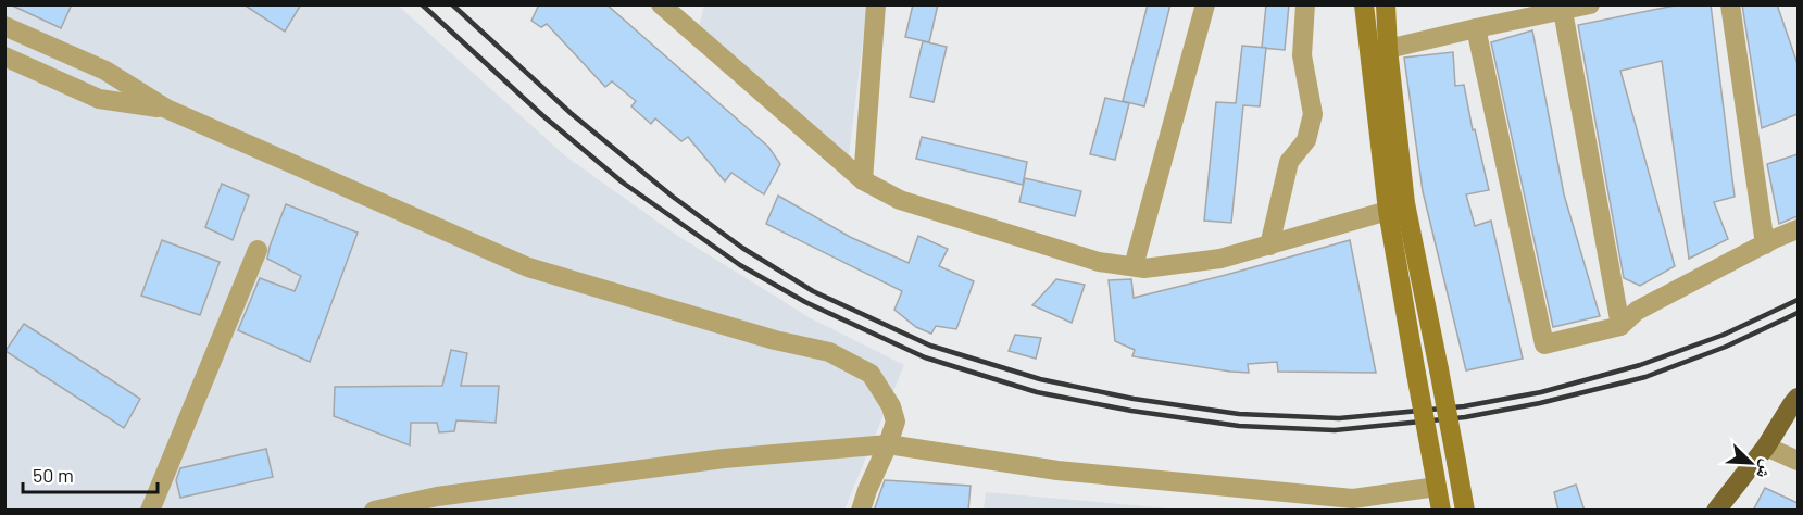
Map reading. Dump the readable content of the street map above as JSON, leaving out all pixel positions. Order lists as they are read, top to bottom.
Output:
{
  "scale_bar": "50 m",
  "north": "bottom right"
}
